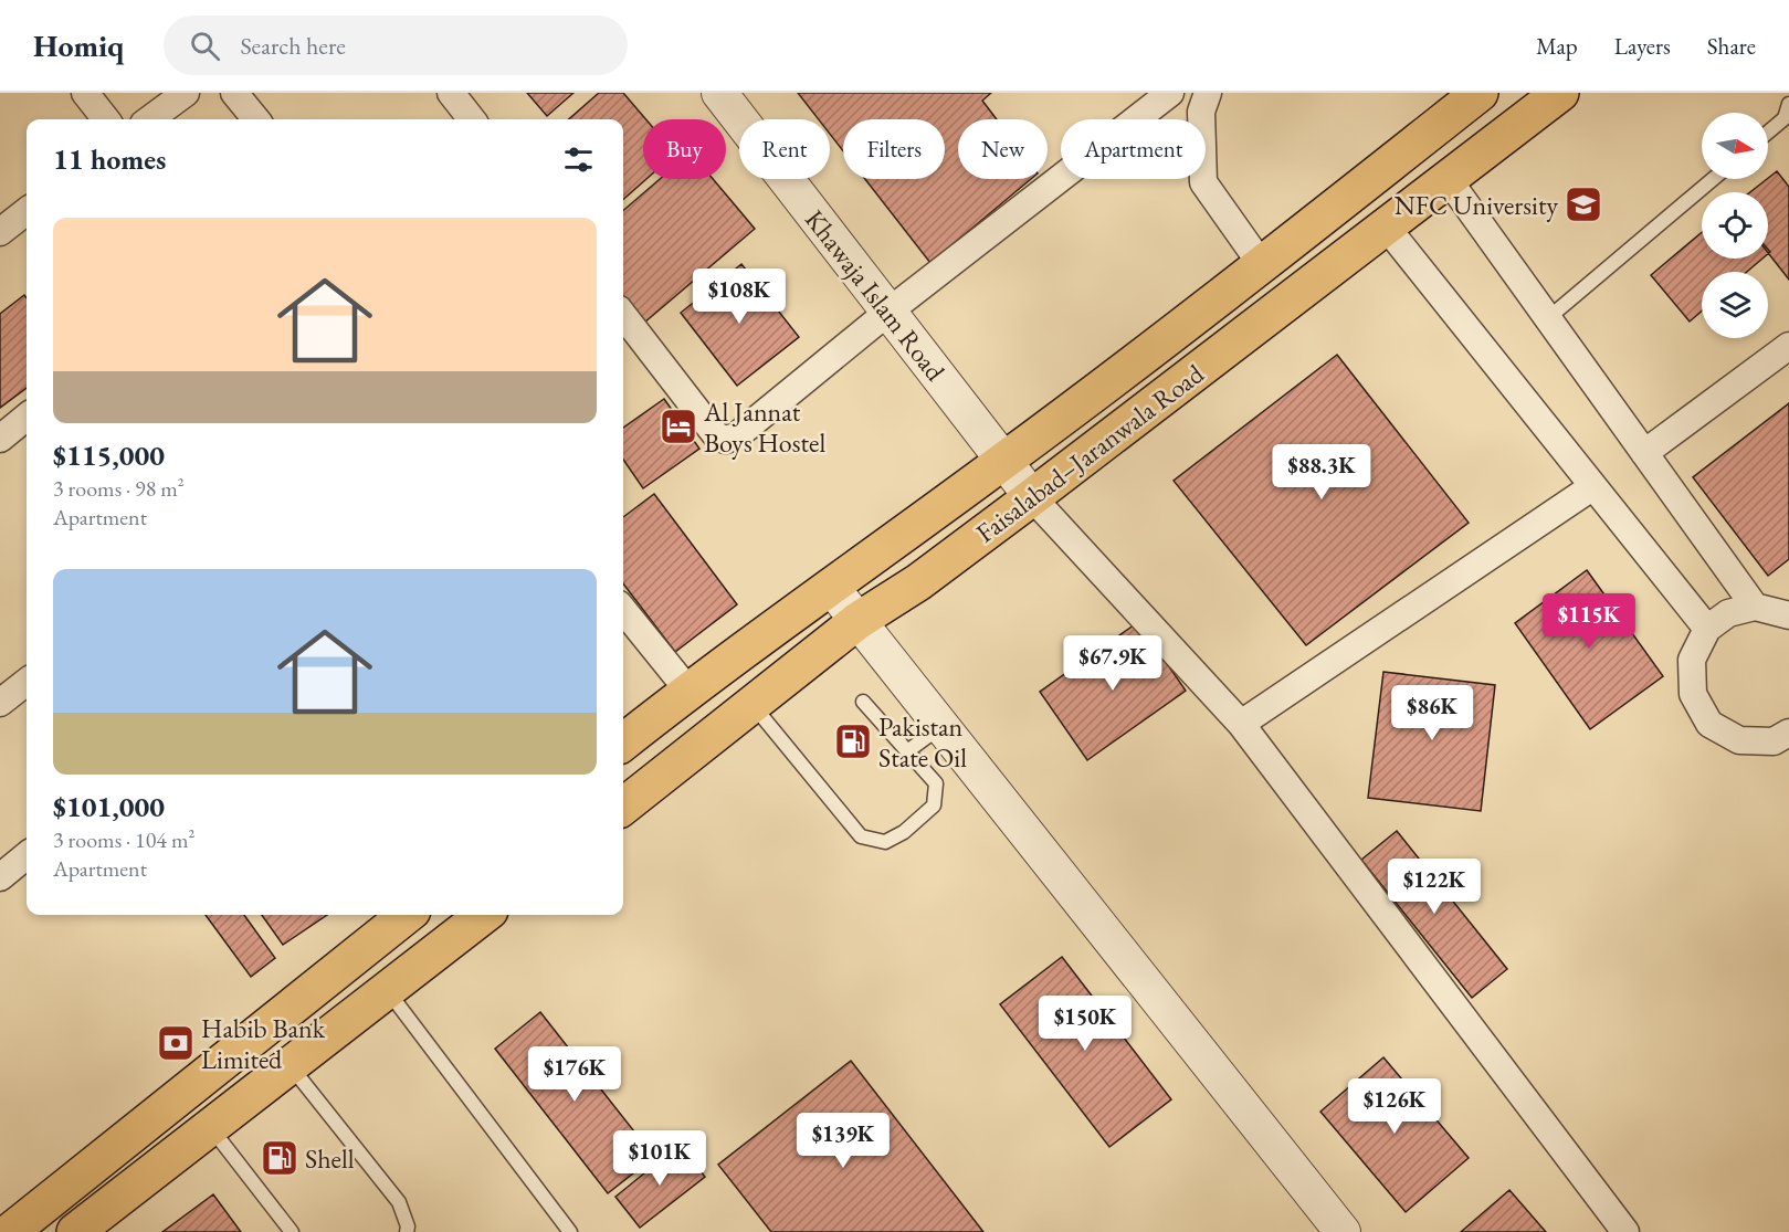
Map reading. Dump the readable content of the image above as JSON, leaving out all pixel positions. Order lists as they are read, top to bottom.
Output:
{
  "streets": {
    "main road": ["Faisalabad–Jaranwala Road"],
    "street": ["Khawaja Islam Road"]
  },
  "crossings": [
    ["Khawaja Islam Road", "Faisalabad–Jaranwala Road"]
  ],
  "places": {
    "school or university": ["NFC University"],
    "hotel": ["Al Jannat Boys Hostel"],
    "fuel station": ["Pakistan State Oil", "Shell"],
    "bank": ["Habib Bank Limited"]
  },
  "north": "right",
  "page": {
    "header": "Homiq",
    "search": "Search here",
    "nav": ["Map", "Layers", "Share"],
    "chip": [
      "Buy",
      "Rent",
      "Filters",
      "New",
      "Apartment"
    ],
    "heading": "11 homes",
    "list": [
      {
        "name": "$115,000",
        "note": "3 rooms · 98 m² · Apartment"
      },
      {
        "name": "$101,000",
        "note": "3 rooms · 104 m² · Apartment"
      }
    ],
    "price": [
      "$108K",
      "$88.3K",
      "$115K",
      "$67.9K",
      "$86K",
      "$122K",
      "$150K",
      "$176K",
      "$126K",
      "$139K",
      "$101K"
    ]
  }
}
